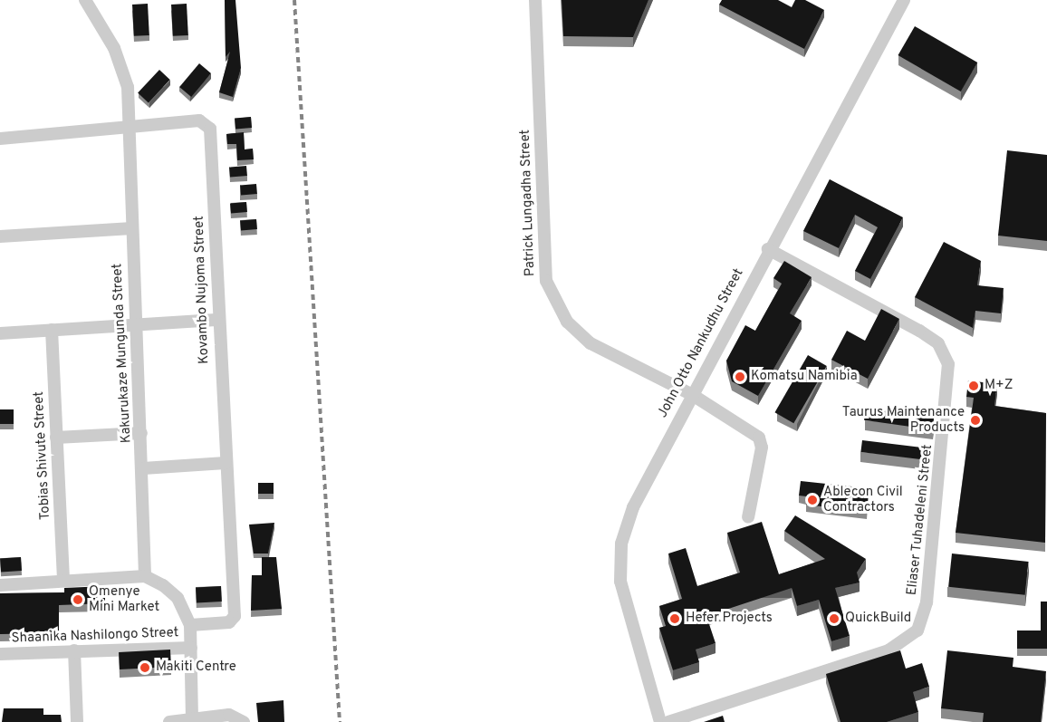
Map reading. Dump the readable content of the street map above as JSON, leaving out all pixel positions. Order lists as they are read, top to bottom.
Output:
{
  "streets": {
    "street": [
      "Patrick Lungadha Street",
      "Kovambo Nujoma Street",
      "John Otto Nankudhu Street",
      "Kakurukaze Mungunda Street",
      "Tobias Shivute Street",
      "Eliaser Tuhadeleni Street",
      "Shaanika Nashilongo Street"
    ]
  },
  "crossings": [
    ["Patrick Lungadha Street", "John Otto Nankudhu Street"],
    ["Kovambo Nujoma Street", "Kakurukaze Mungunda Street"],
    ["John Otto Nankudhu Street", "Eliaser Tuhadeleni Street"]
  ],
  "places": [
    "Komatsu Namibia",
    "M+Z",
    "Taurus Maintenance Products",
    "Ablecon Civil Contractors",
    "Omenye Mini Market",
    "Hefer Projects",
    "QuickBuild",
    "Makiti Centre"
  ]
}
